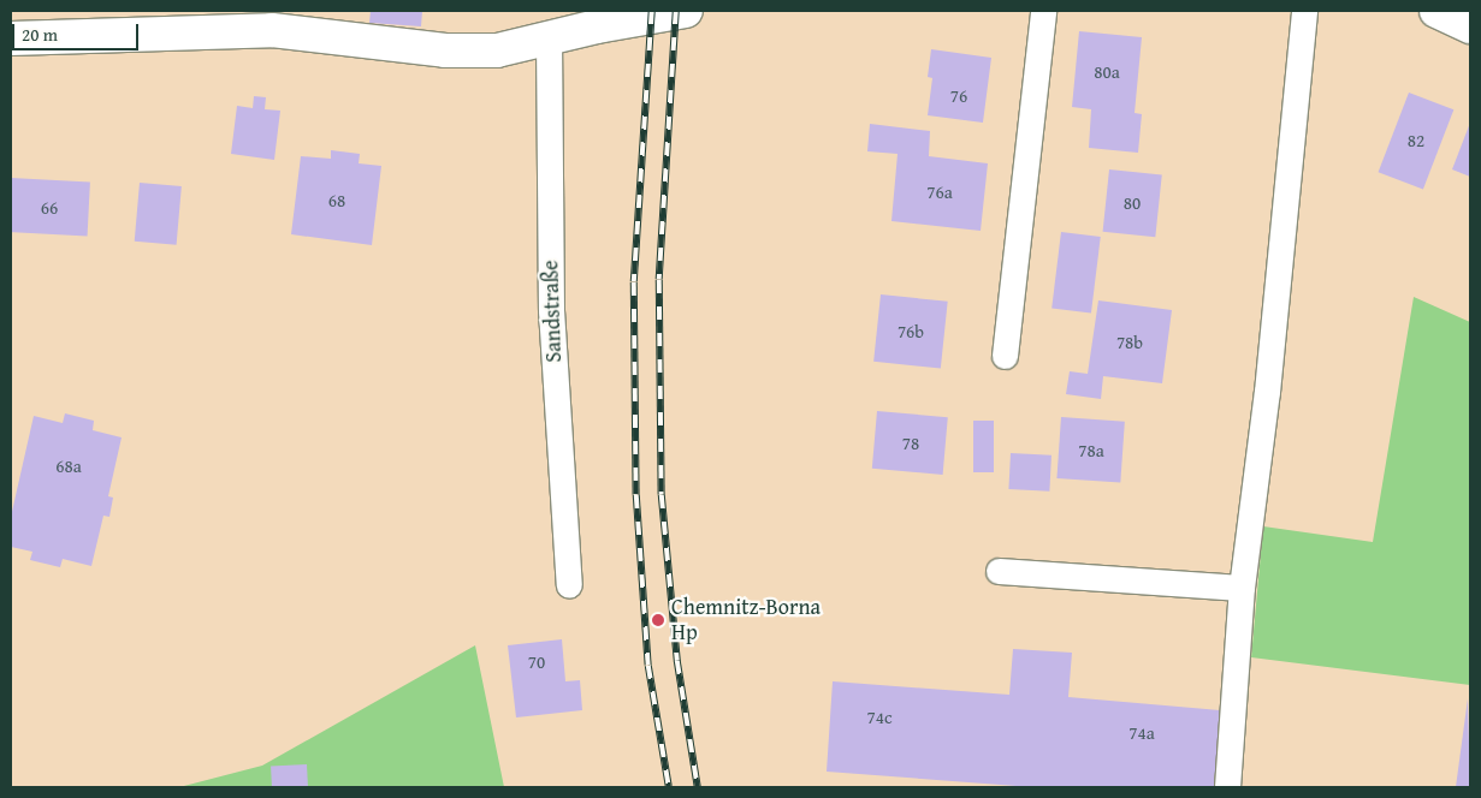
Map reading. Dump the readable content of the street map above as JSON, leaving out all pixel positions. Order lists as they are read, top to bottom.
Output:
{
  "streets": {
    "lane": ["Sandstraße"]
  },
  "places": ["Chemnitz-Borna Hp"],
  "house_numbers": [
    "80a",
    "76",
    "82",
    "76a",
    "68",
    "80",
    "66",
    "76b",
    "78b",
    "78",
    "78a",
    "68a",
    "70",
    "74c",
    "74a"
  ],
  "scale_bar": "20 m"
}
